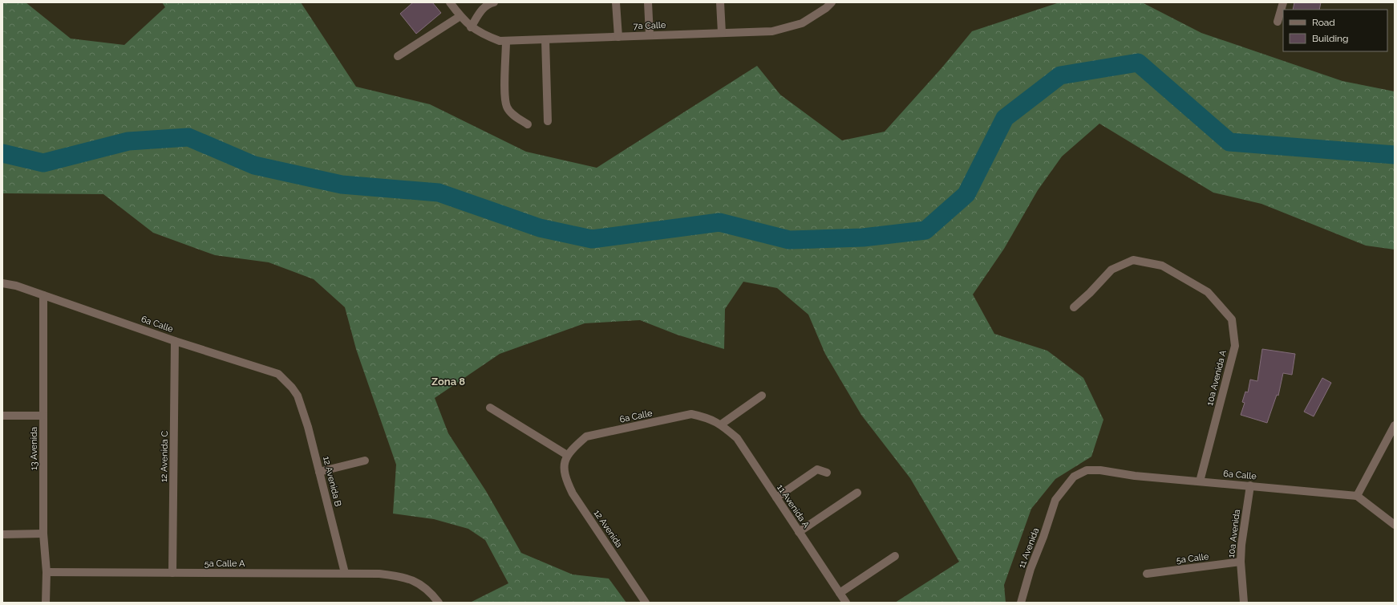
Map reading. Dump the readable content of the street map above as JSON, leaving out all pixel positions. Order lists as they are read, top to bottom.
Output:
{
  "streets": {
    "street": [
      "7a Calle",
      "6a Calle",
      "10a Avenida A",
      "13 Avenida",
      "12 Avenida C",
      "12 Avenida B",
      "11 Avenida A",
      "12 Avenida",
      "10a Avenida",
      "11 Avenida",
      "5a Calle",
      "5a Calle A"
    ]
  },
  "crossings": [
    ["6a Calle", "10a Avenida A"],
    ["6a Calle", "13 Avenida"],
    ["6a Calle", "12 Avenida C"],
    ["6a Calle", "12 Avenida B"],
    ["6a Calle", "11 Avenida A"],
    ["6a Calle", "12 Avenida"],
    ["6a Calle", "10a Avenida"],
    ["6a Calle", "11 Avenida"],
    ["13 Avenida", "5a Calle A"],
    ["12 Avenida C", "5a Calle A"],
    ["12 Avenida B", "5a Calle A"],
    ["10a Avenida", "5a Calle"]
  ],
  "districts": ["Zona 8"],
  "legend": ["Road", "Building"]
}
